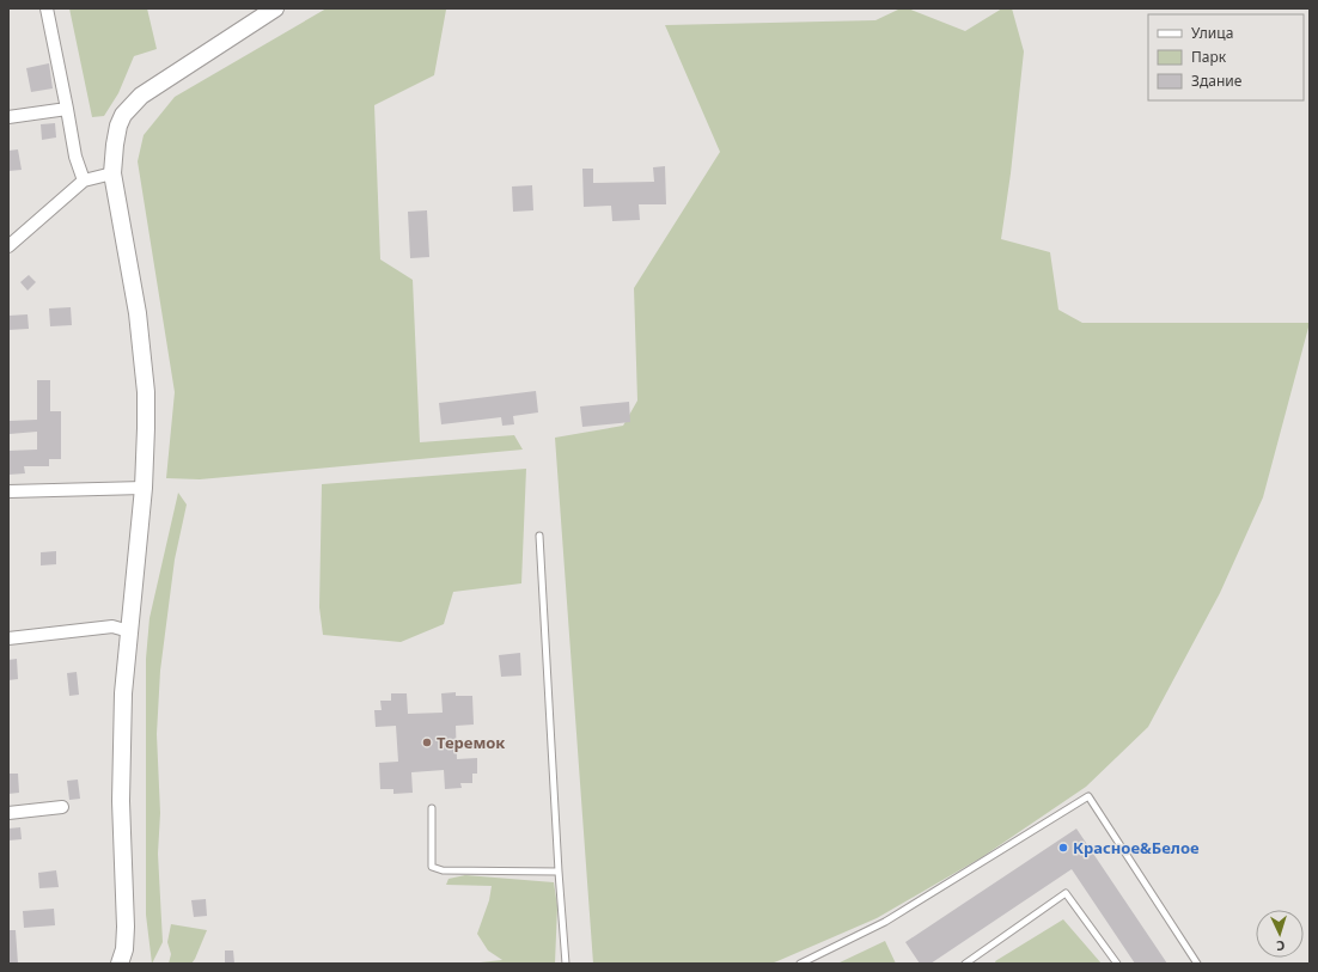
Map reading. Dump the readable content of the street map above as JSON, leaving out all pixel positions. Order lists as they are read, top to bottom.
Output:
{
  "places": ["Теремок", "Красное&Белое"],
  "legend": ["Улица", "Парк", "Здание"],
  "north": "bottom"
}
